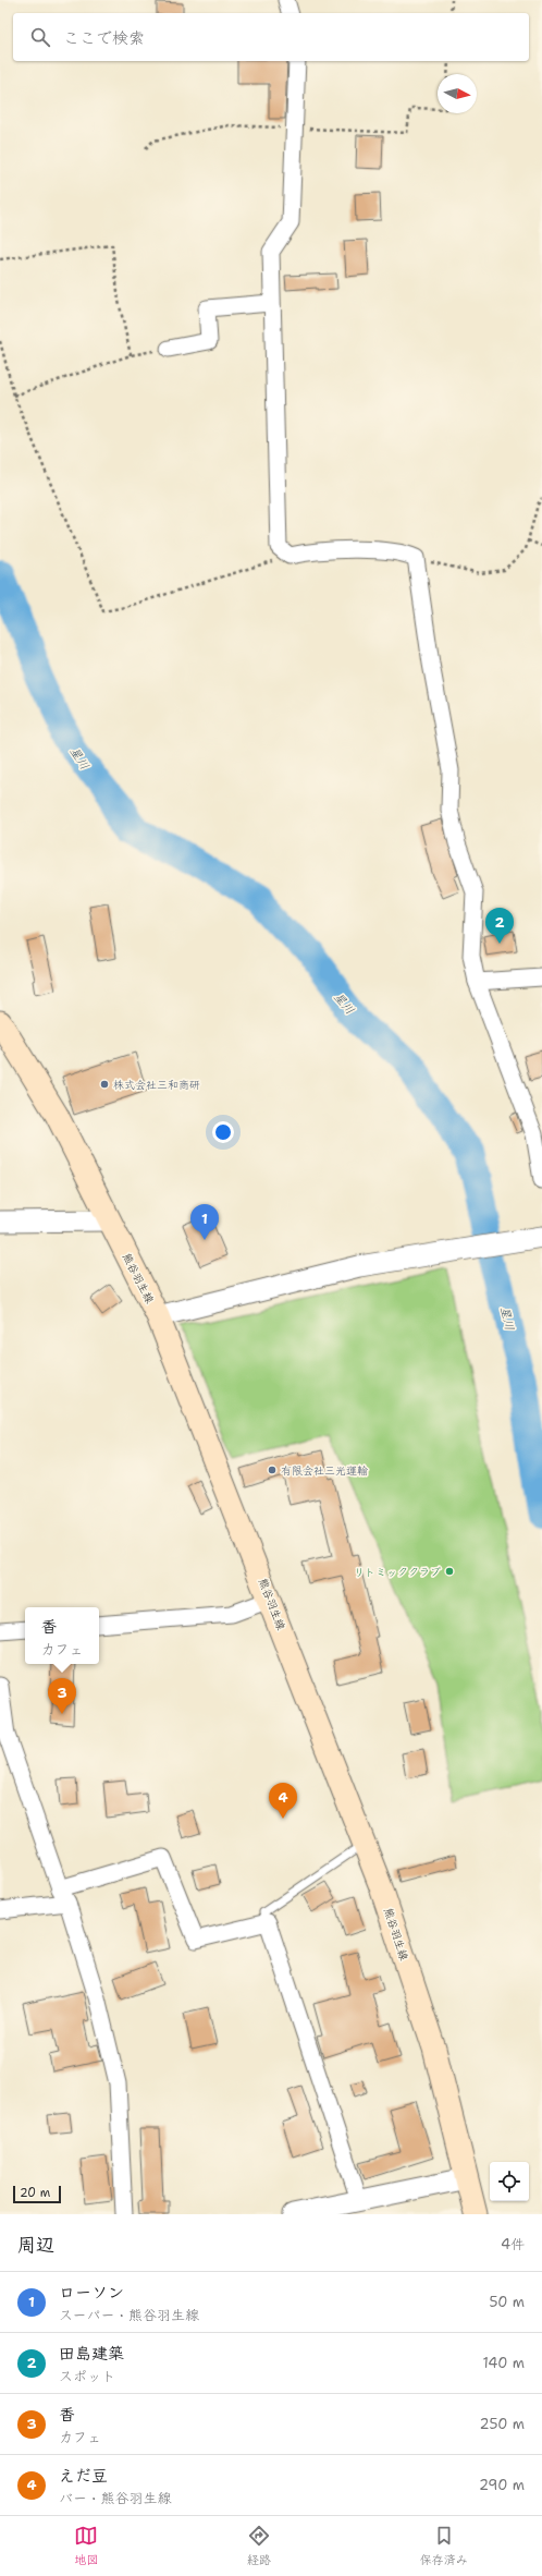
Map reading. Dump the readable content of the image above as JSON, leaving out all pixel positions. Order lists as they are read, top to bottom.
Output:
{
  "streets": {
    "main road": ["熊谷羽生線"]
  },
  "water": ["星川"],
  "places": ["株式会社三和商研", "有限会社三光運輸", "リトミッククラブ"],
  "scale_bar": "20 m",
  "north": "right",
  "page": {
    "search": "ここで検索",
    "pins": [
      "2",
      "1",
      "3",
      "4"
    ],
    "popup": ["香", "カフェ"],
    "scale": "20 m",
    "heading": ["周辺", "4件"],
    "list": [
      {
        "mark": "1",
        "name": "ローソン",
        "note": "スーパー · 熊谷羽生線",
        "value": "50 m"
      },
      {
        "mark": "2",
        "name": "田島建築",
        "note": "スポット",
        "value": "140 m"
      },
      {
        "mark": "3",
        "name": "香",
        "note": "カフェ",
        "value": "250 m"
      },
      {
        "mark": "4",
        "name": "えだ豆",
        "note": "バー · 熊谷羽生線",
        "value": "290 m"
      }
    ],
    "nav": ["地図", "経路", "保存済み"]
  }
}
